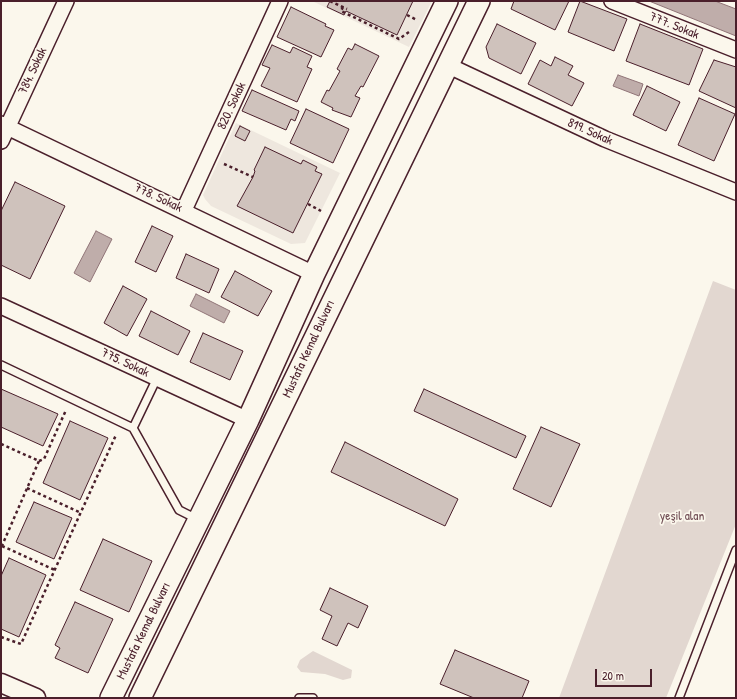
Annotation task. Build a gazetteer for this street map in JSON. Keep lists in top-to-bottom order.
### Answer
{
  "streets": {
    "main road": ["Mustafa Kemal Bulvarı"],
    "street": [
      "777. Sokak",
      "784. Sokak",
      "820. Sokak",
      "819. Sokak",
      "778. Sokak",
      "775. Sokak"
    ]
  },
  "crossings": [
    ["784. Sokak", "778. Sokak"],
    ["820. Sokak", "778. Sokak"],
    ["819. Sokak", "Mustafa Kemal Bulvarı"],
    ["778. Sokak", "Mustafa Kemal Bulvarı"],
    ["Mustafa Kemal Bulvarı", "775. Sokak"]
  ],
  "parks": ["yeşil alan"],
  "scale_bar": "20 m"
}
